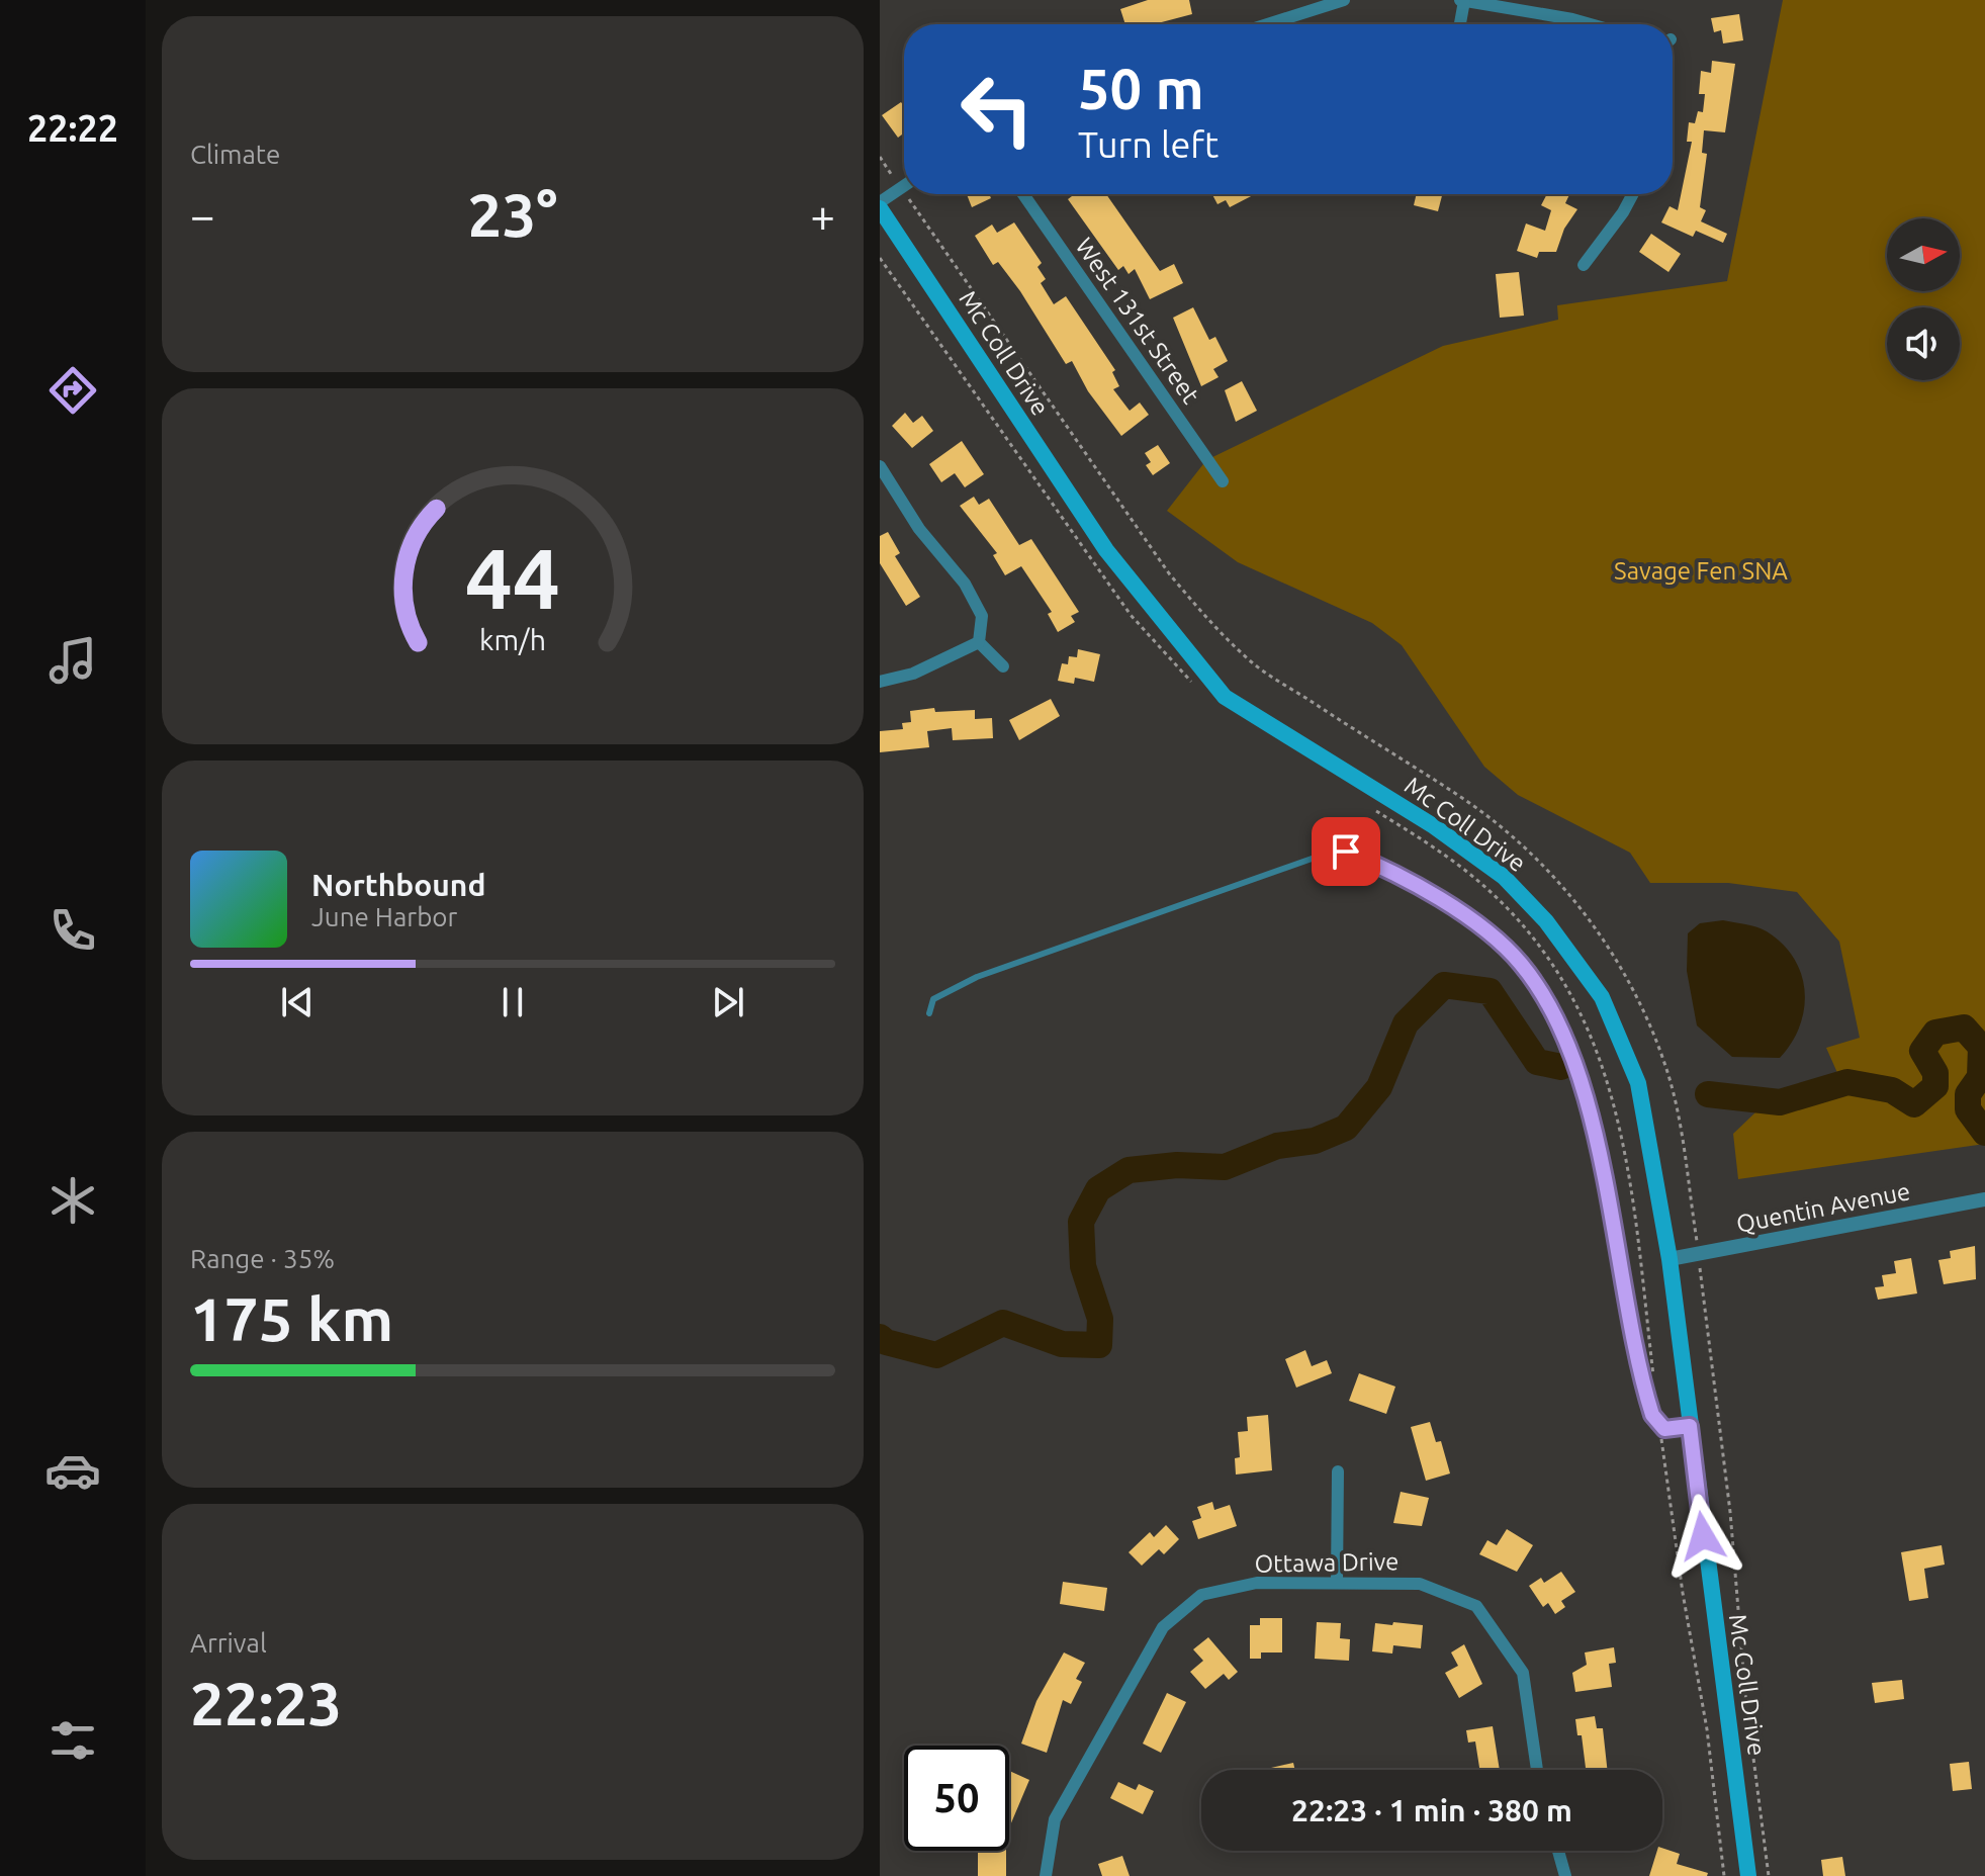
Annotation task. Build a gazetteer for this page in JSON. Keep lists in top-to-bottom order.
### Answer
{
  "streets": {
    "main road": ["Mc Coll Drive"],
    "street": ["West 131st Street", "Quentin Avenue", "Ottawa Drive"]
  },
  "crossings": [
    ["Mc Coll Drive", "Quentin Avenue"]
  ],
  "parks": ["Savage Fen SNA"],
  "north": "right",
  "page": {
    "tabs": "22:22",
    "tile": [
      "Climate",
      ["Range · 35%", "175 km"],
      ["Arrival", "22:23"]
    ],
    "turn": ["50 m", "Turn left"],
    "heat": ["−", "23°", "+"],
    "song": ["Northbound", "June Harbor"],
    "limit": "50",
    "trip": "22:23 · 1 min · 380 m",
    "gauge": ["44", "km/h"]
  }
}
